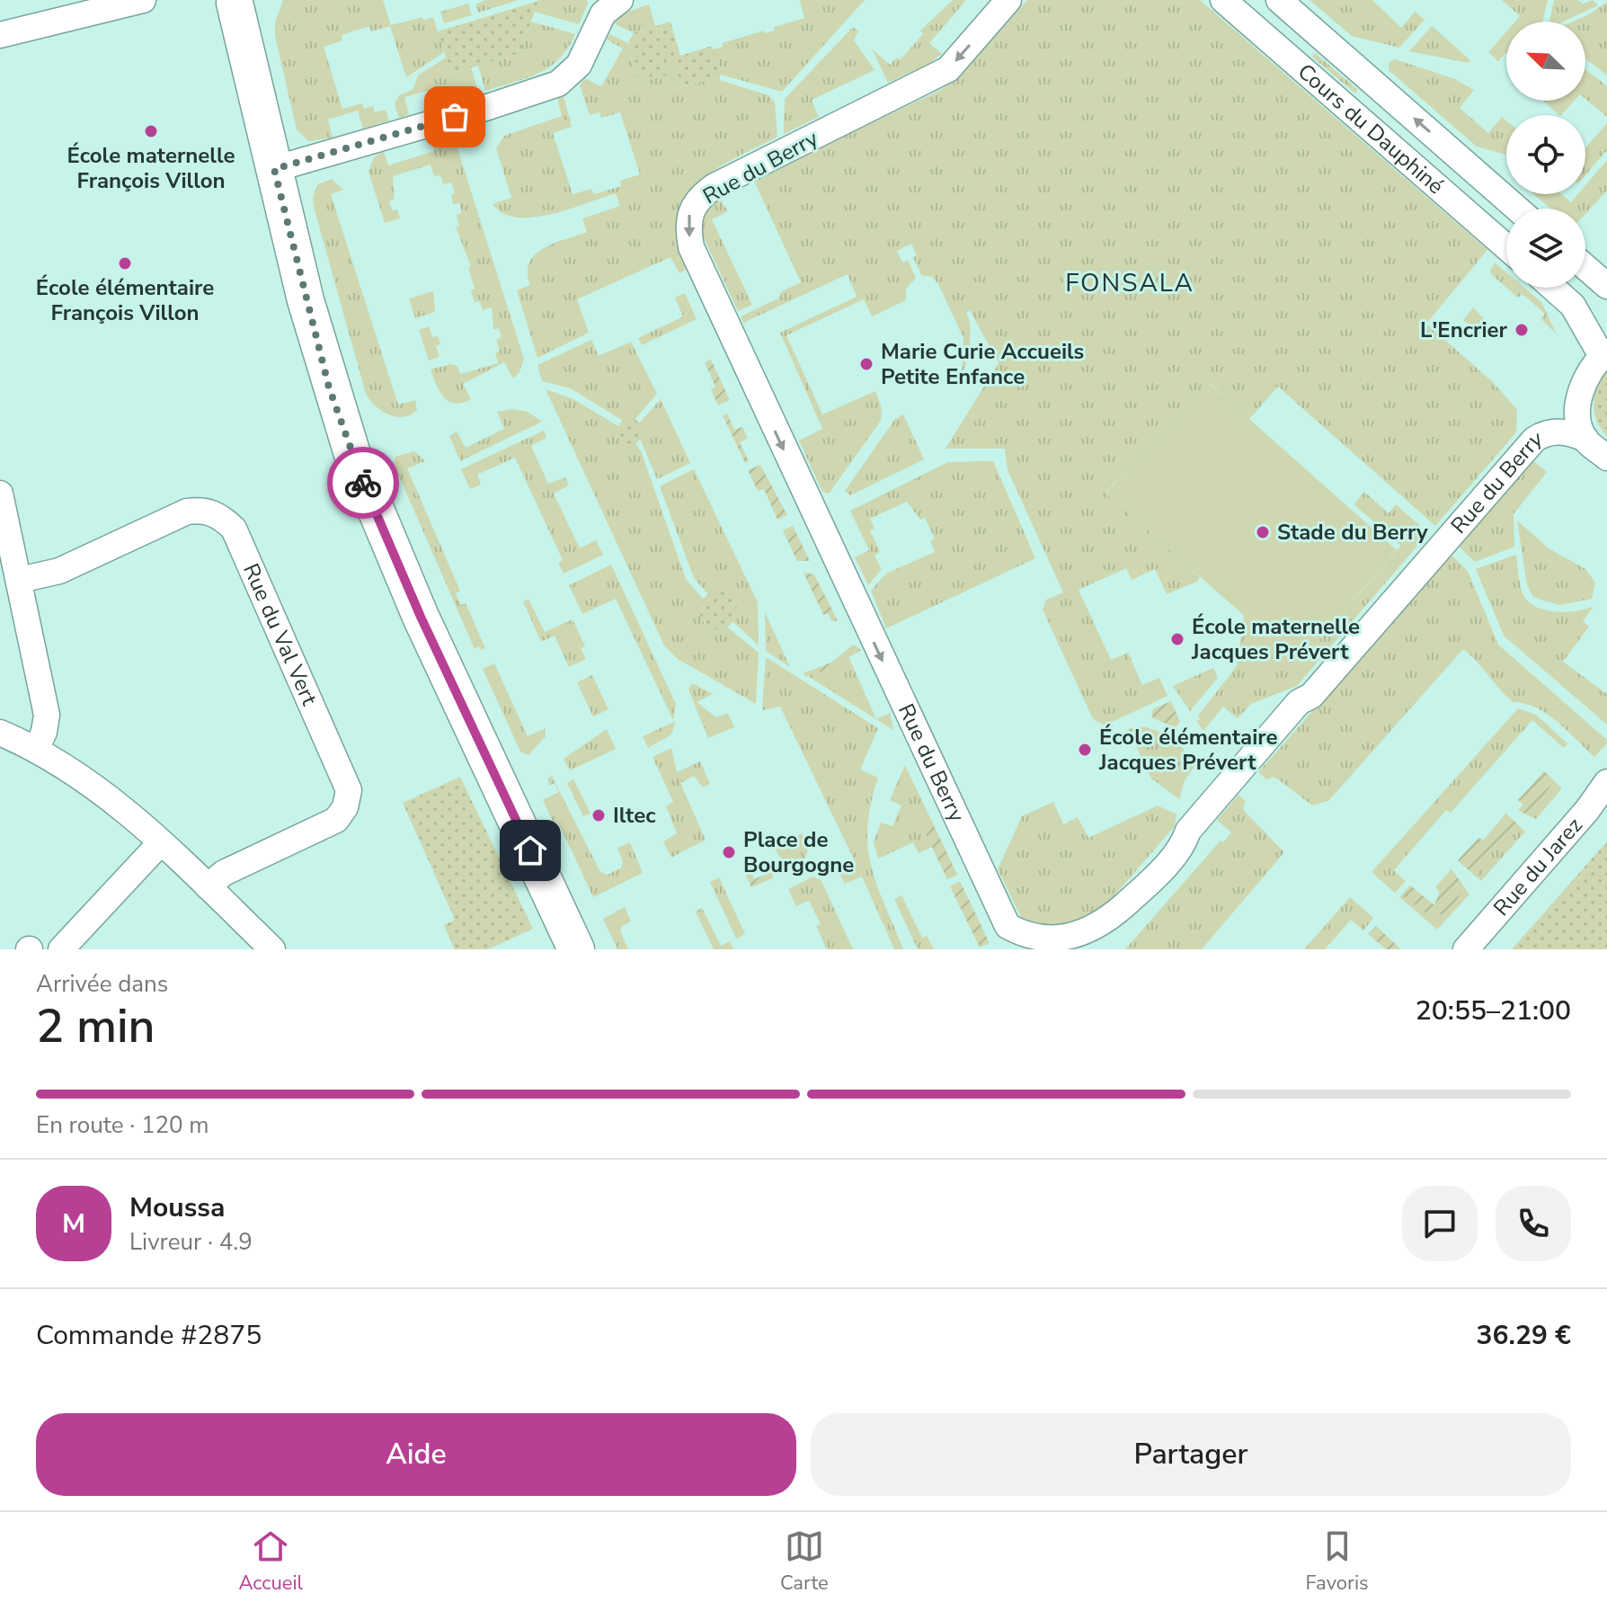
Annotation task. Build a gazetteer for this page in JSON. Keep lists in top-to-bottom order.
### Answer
{
  "streets": {
    "street": [
      "Cours du Dauphiné",
      "Rue du Berry",
      "Rue du Val Vert",
      "Rue du Jarez"
    ]
  },
  "districts": ["FONSALA"],
  "places": [
    "École maternelle François Villon",
    "École élémentaire François Villon",
    "L'Encrier",
    "Marie Curie Accueils Petite Enfance",
    "Stade du Berry",
    "École maternelle Jacques Prévert",
    "École élémentaire Jacques Prévert",
    "Iltec",
    "Place de Bourgogne"
  ],
  "north": "top left",
  "page": {
    "heading": ["2 min", "Arrivée dans", "20:55–21:00"],
    "panel": [
      "Moussa",
      "Livreur · 4.9",
      "Commande #2875",
      "36.29 €"
    ],
    "bar": "En route · 120 m",
    "round": "M",
    "buttons": ["Aide", "Partager"],
    "tabs": ["Accueil", "Carte", "Favoris"]
  }
}
